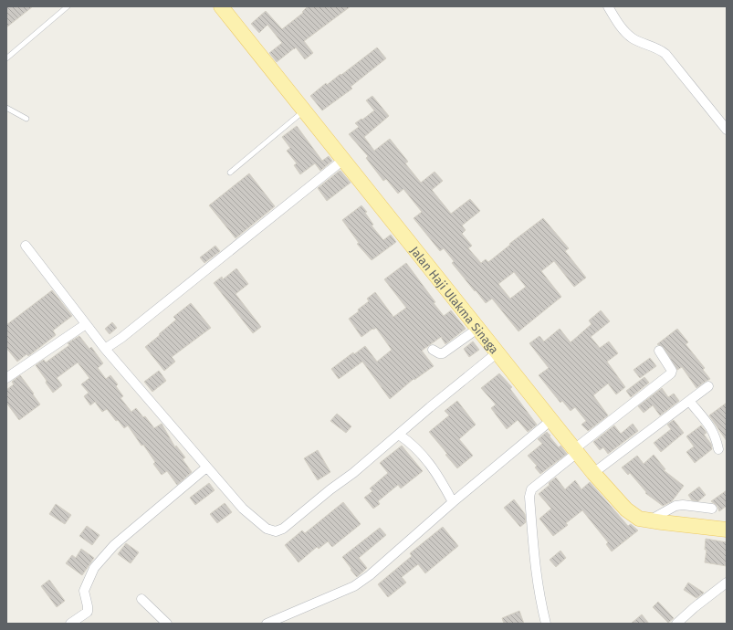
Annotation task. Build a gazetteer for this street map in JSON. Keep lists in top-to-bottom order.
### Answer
{
  "streets": {
    "main road": ["Jalan Haji Ulakma Sinaga"]
  }
}
